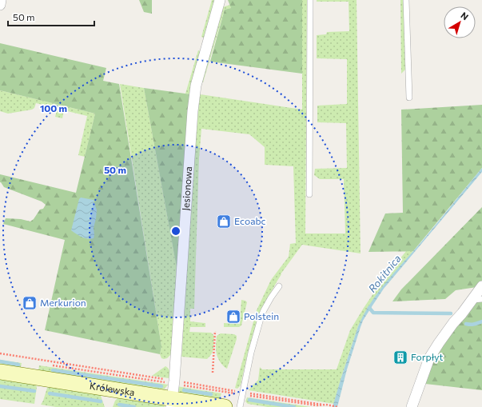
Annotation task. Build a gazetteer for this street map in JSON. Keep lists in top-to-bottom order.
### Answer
{
  "streets": {
    "main road": ["Królewska"],
    "street": ["Jesionowa"]
  },
  "crossings": [
    ["Jesionowa", "Królewska"]
  ],
  "water": ["Rokitnica"],
  "places": {
    "shop": ["Ecoabc", "Merkurion", "Polstein"],
    "building": ["Forpłyt"]
  },
  "scale_bar": "50 m",
  "north": "top right",
  "rings": ["100 m", "50 m"]
}
